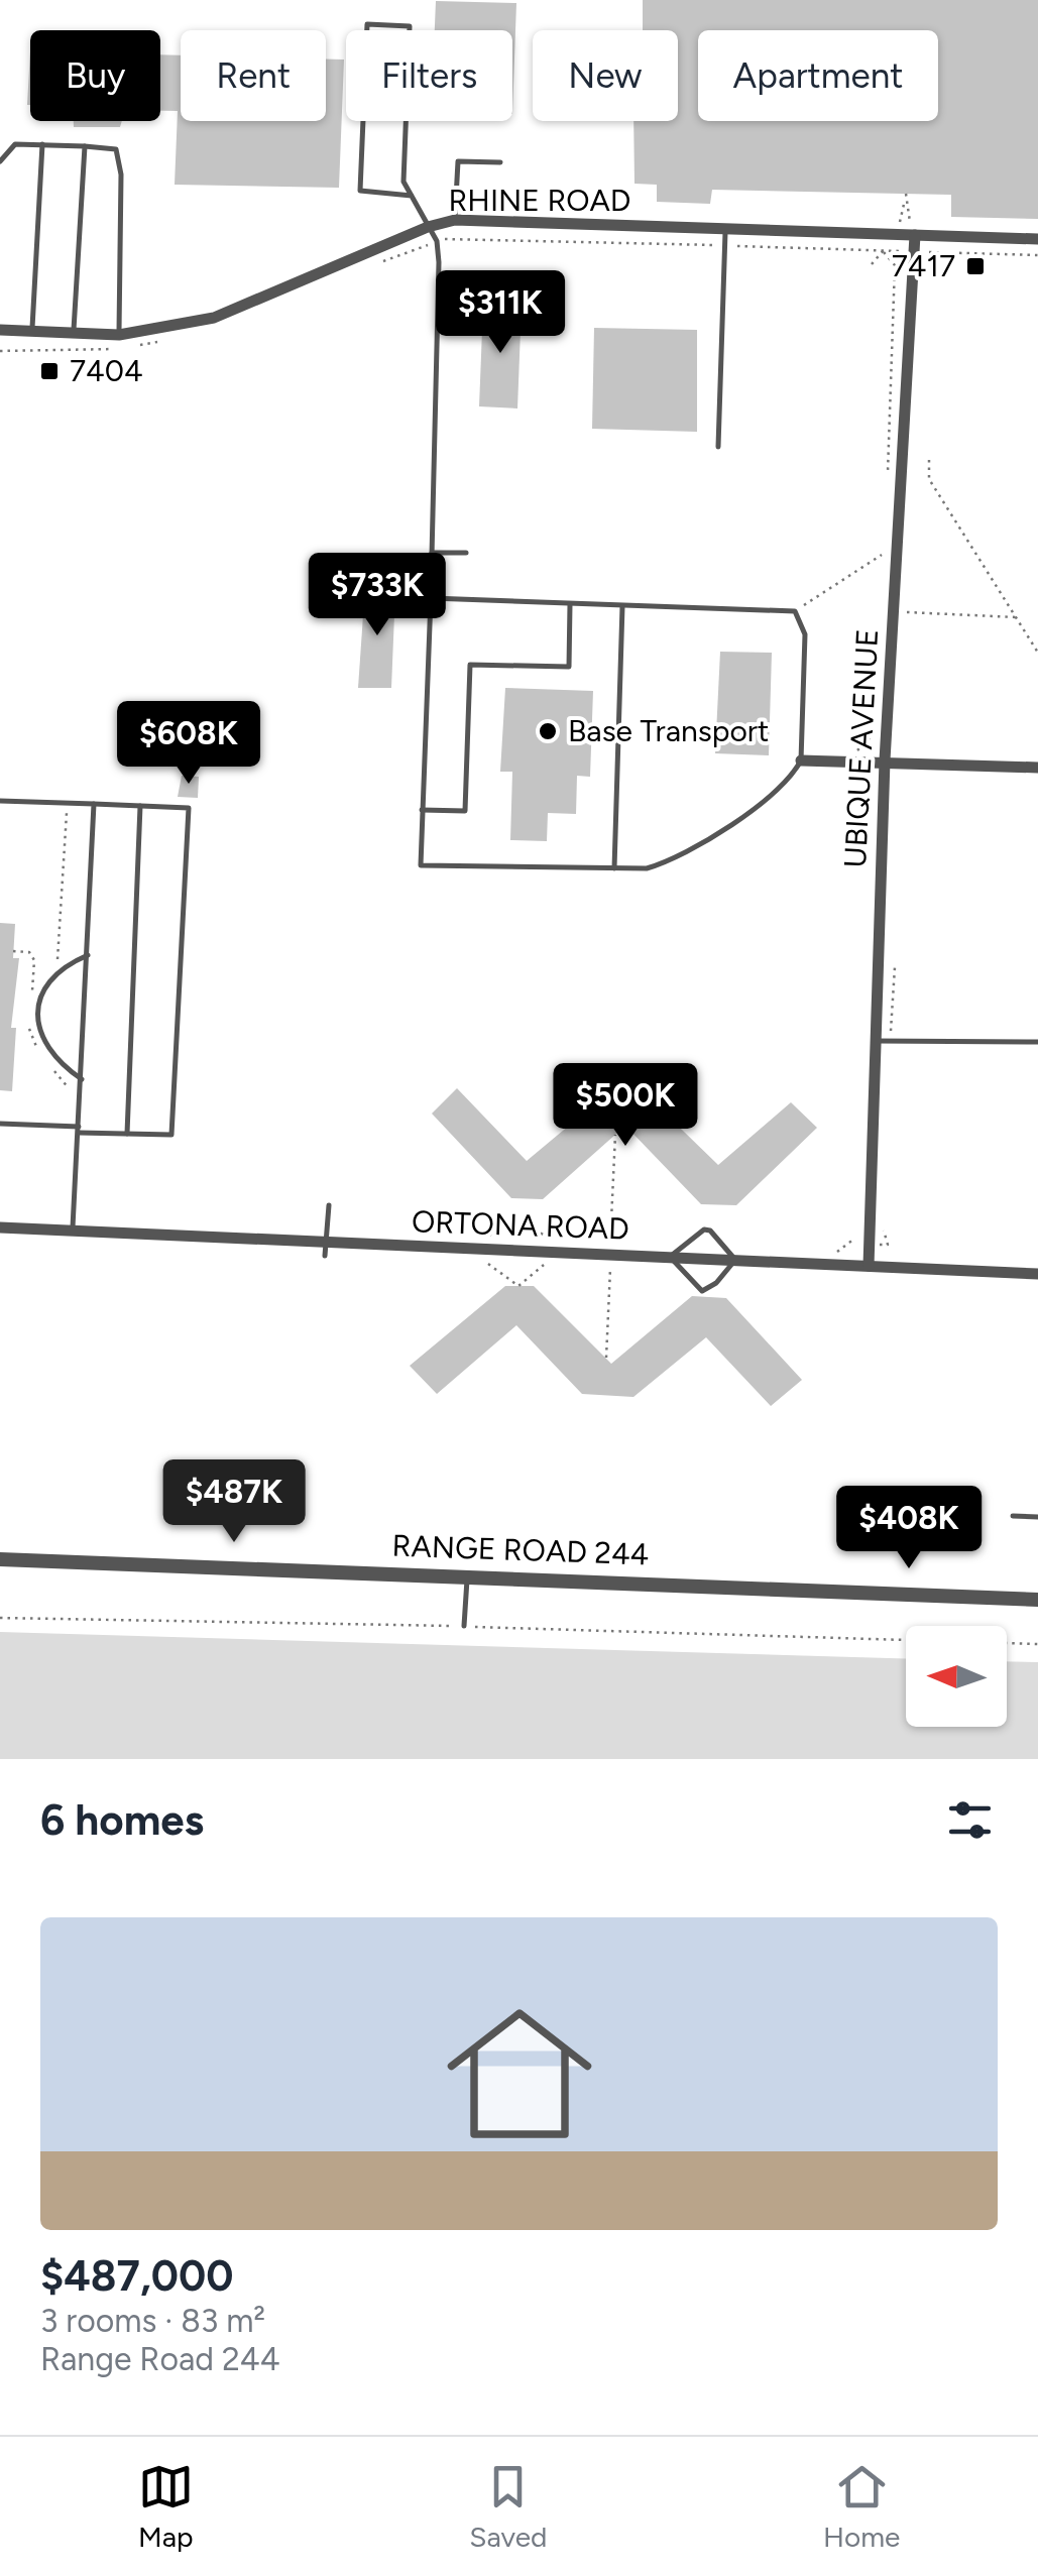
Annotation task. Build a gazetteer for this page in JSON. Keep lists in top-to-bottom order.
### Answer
{
  "streets": {
    "street": [
      "RHINE ROAD",
      "UBIQUE AVENUE",
      "ORTONA ROAD",
      "RANGE ROAD 244"
    ]
  },
  "crossings": [
    ["RHINE ROAD", "UBIQUE AVENUE"],
    ["UBIQUE AVENUE", "ORTONA ROAD"]
  ],
  "places": {
    "transit": ["7417", "7404"],
    "other": ["Base Transport"]
  },
  "north": "left",
  "page": {
    "chip": [
      "Buy",
      "Rent",
      "Filters",
      "New",
      "Apartment"
    ],
    "price": [
      "$311K",
      "$733K",
      "$608K",
      "$500K",
      "$487K",
      "$408K"
    ],
    "heading": "6 homes",
    "list": [
      {
        "name": "$487,000",
        "note": "3 rooms · 83 m² · Range Road 244"
      }
    ],
    "tabs": ["Map", "Saved", "Home"]
  }
}
